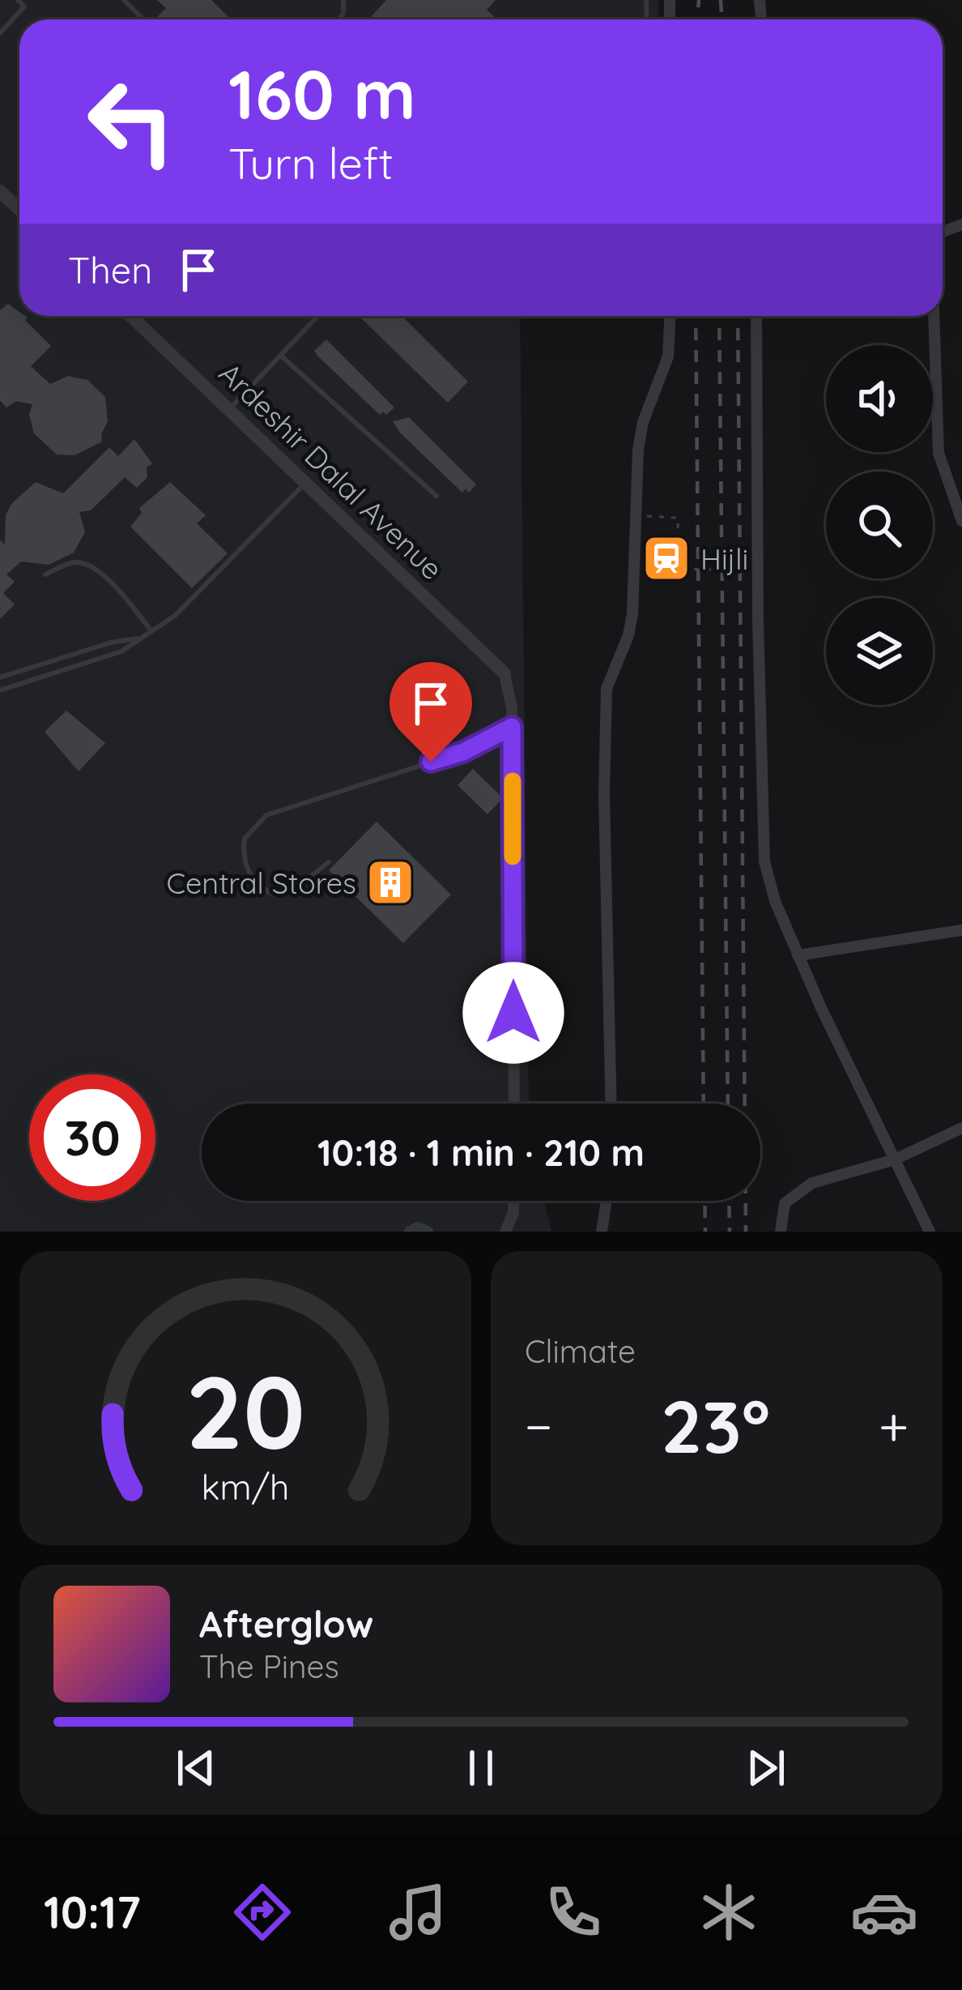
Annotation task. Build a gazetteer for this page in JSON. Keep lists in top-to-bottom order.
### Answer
{
  "streets": {
    "street": ["Ardeshir Dalal Avenue"]
  },
  "places": {
    "station": ["Hijli"],
    "building": ["Central Stores"]
  },
  "page": {
    "turn": ["160 m", "Turn left"],
    "then": "Then",
    "limit": "30",
    "trip": "10:18 · 1 min · 210 m",
    "tile": "Climate",
    "heat": ["−", "23°", "+"],
    "song": ["Afterglow", "The Pines"],
    "tabs": "10:17",
    "gauge": ["20", "km/h"]
  }
}
